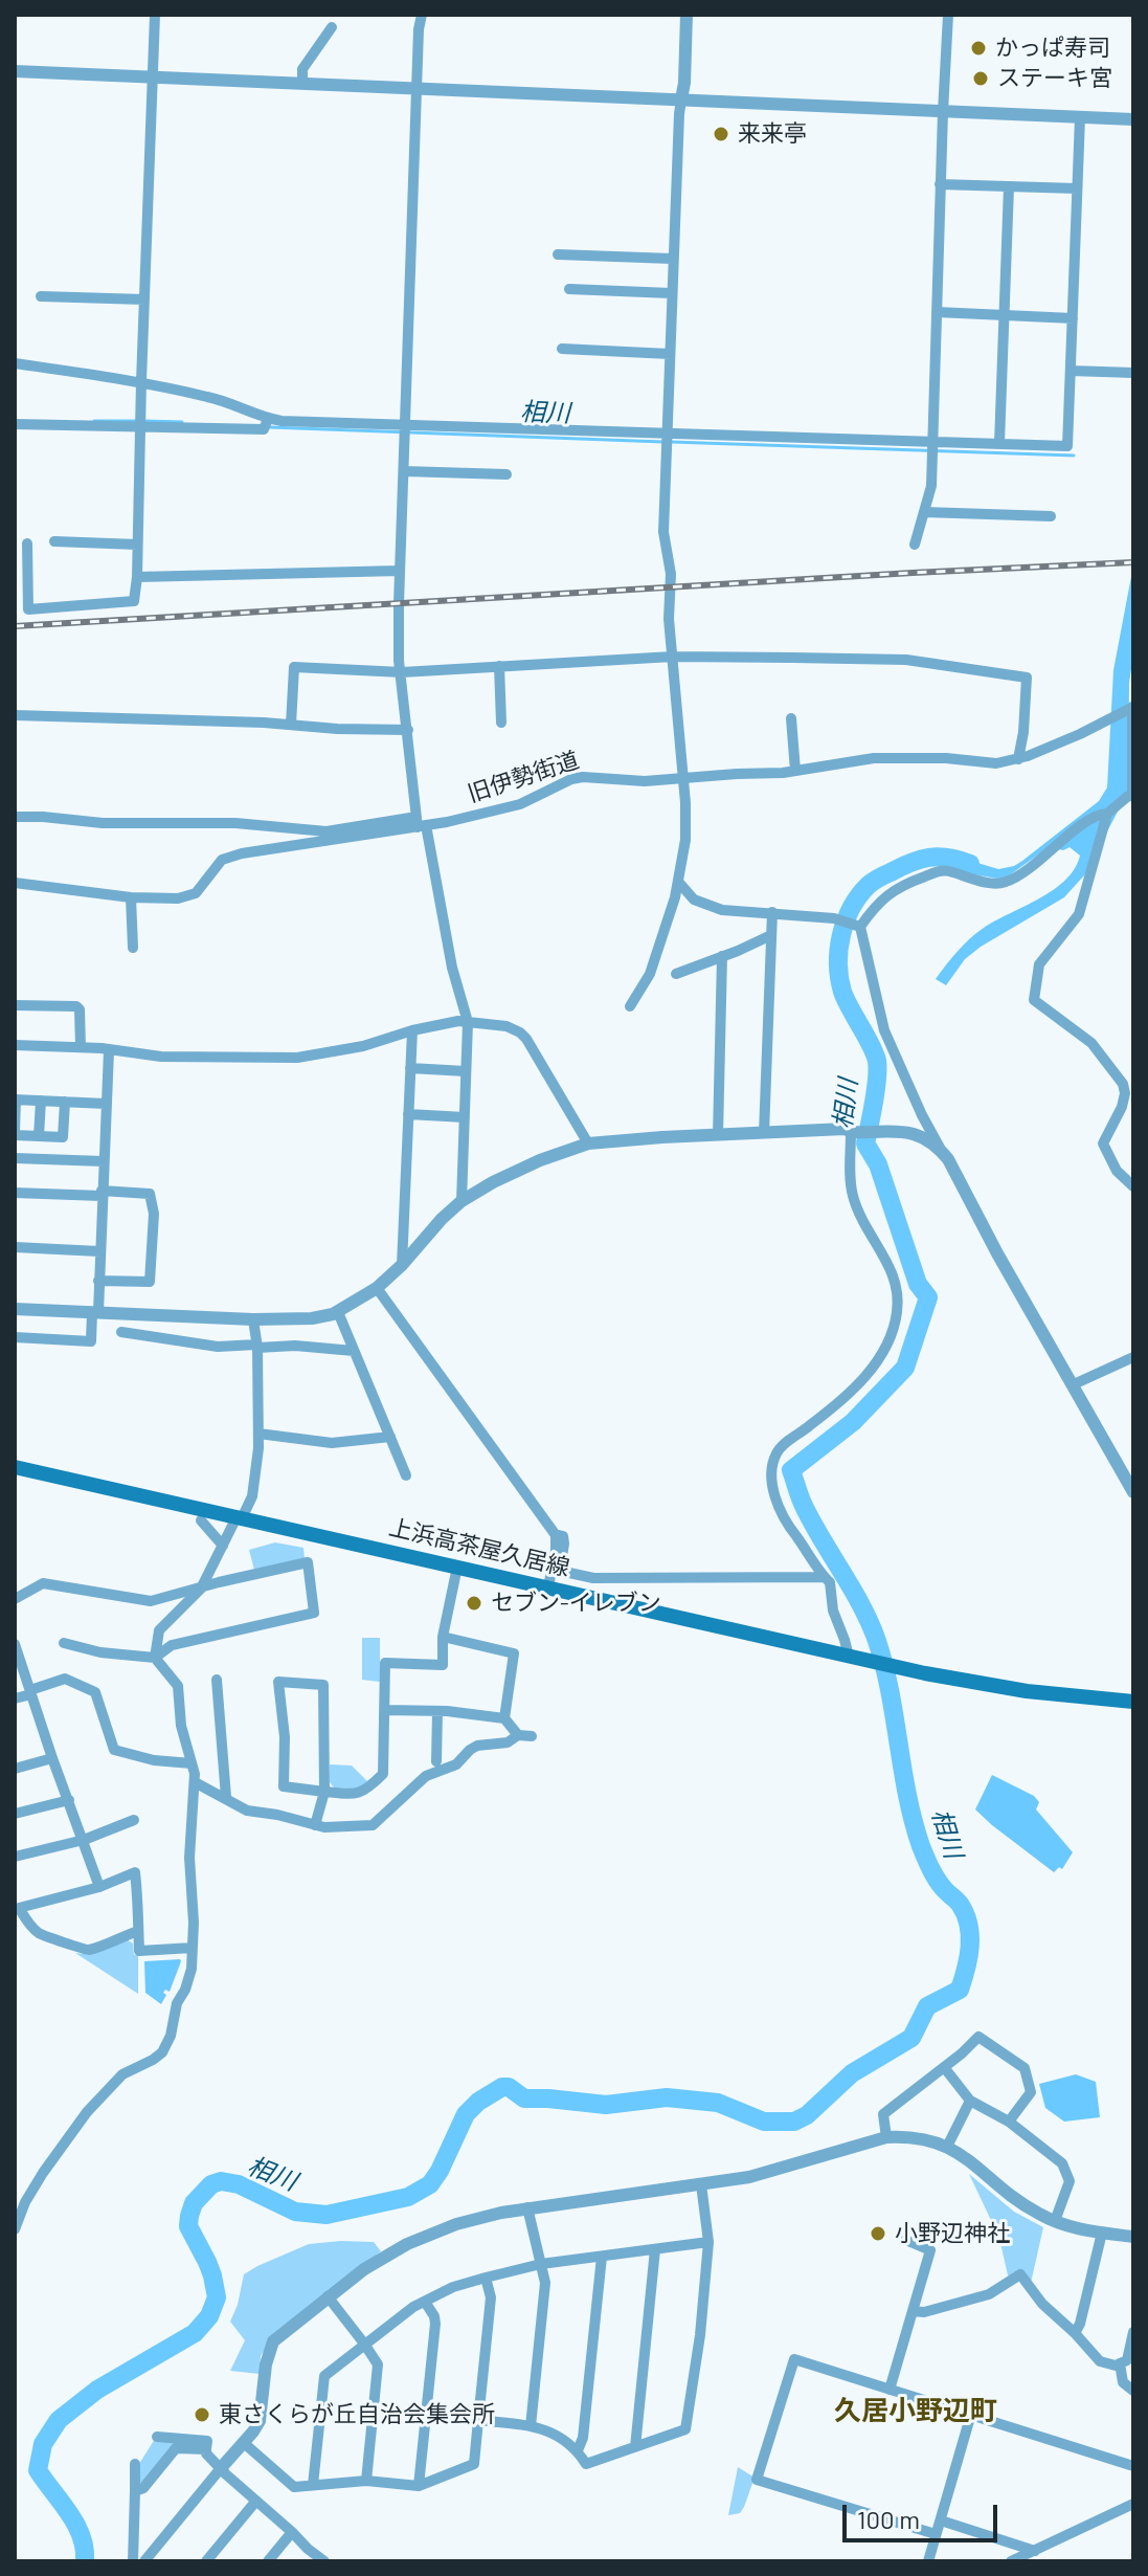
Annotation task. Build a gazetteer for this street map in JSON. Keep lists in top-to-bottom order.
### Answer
{
  "streets": {
    "main road": ["上浜高茶屋久居線"],
    "street": ["旧伊勢街道"]
  },
  "districts": ["久居小野辺町"],
  "water": ["相川"],
  "places": [
    "かっぱ寿司",
    "ステーキ宮",
    "来来亭",
    "セブン-イレブン",
    "小野辺神社",
    "東さくらが丘自治会集会所"
  ],
  "scale_bar": "100 m"
}
